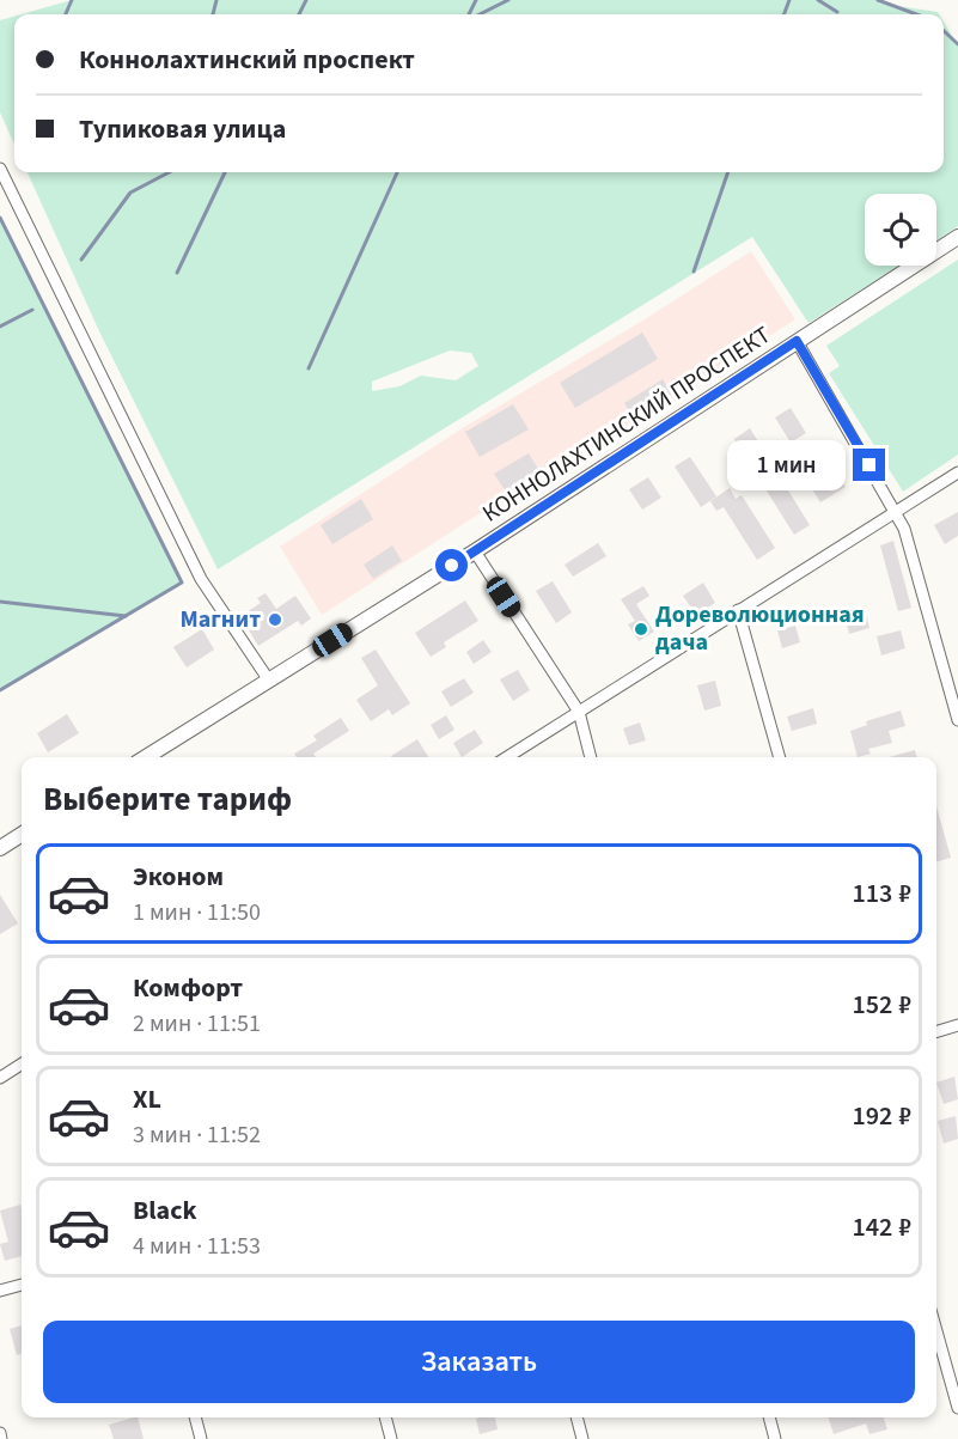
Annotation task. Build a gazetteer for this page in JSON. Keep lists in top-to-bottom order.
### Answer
{
  "streets": {
    "main road": ["КОННОЛАХТИНСКИЙ ПРОСПЕКТ"]
  },
  "places": ["Магнит", "Дореволюционная дача"],
  "page": {
    "banner": ["Коннолахтинский проспект", "Тупиковая улица"],
    "bubble": "1 мин",
    "heading": "Выберите тариф",
    "list": [
      {
        "name": "Эконом",
        "note": "1 мин · 11:50",
        "value": "113 ₽"
      },
      {
        "name": "Комфорт",
        "note": "2 мин · 11:51",
        "value": "152 ₽"
      },
      {
        "name": "XL",
        "note": "3 мин · 11:52",
        "value": "192 ₽"
      },
      {
        "name": "Black",
        "note": "4 мин · 11:53",
        "value": "142 ₽"
      }
    ],
    "buttons": "Заказать"
  }
}
